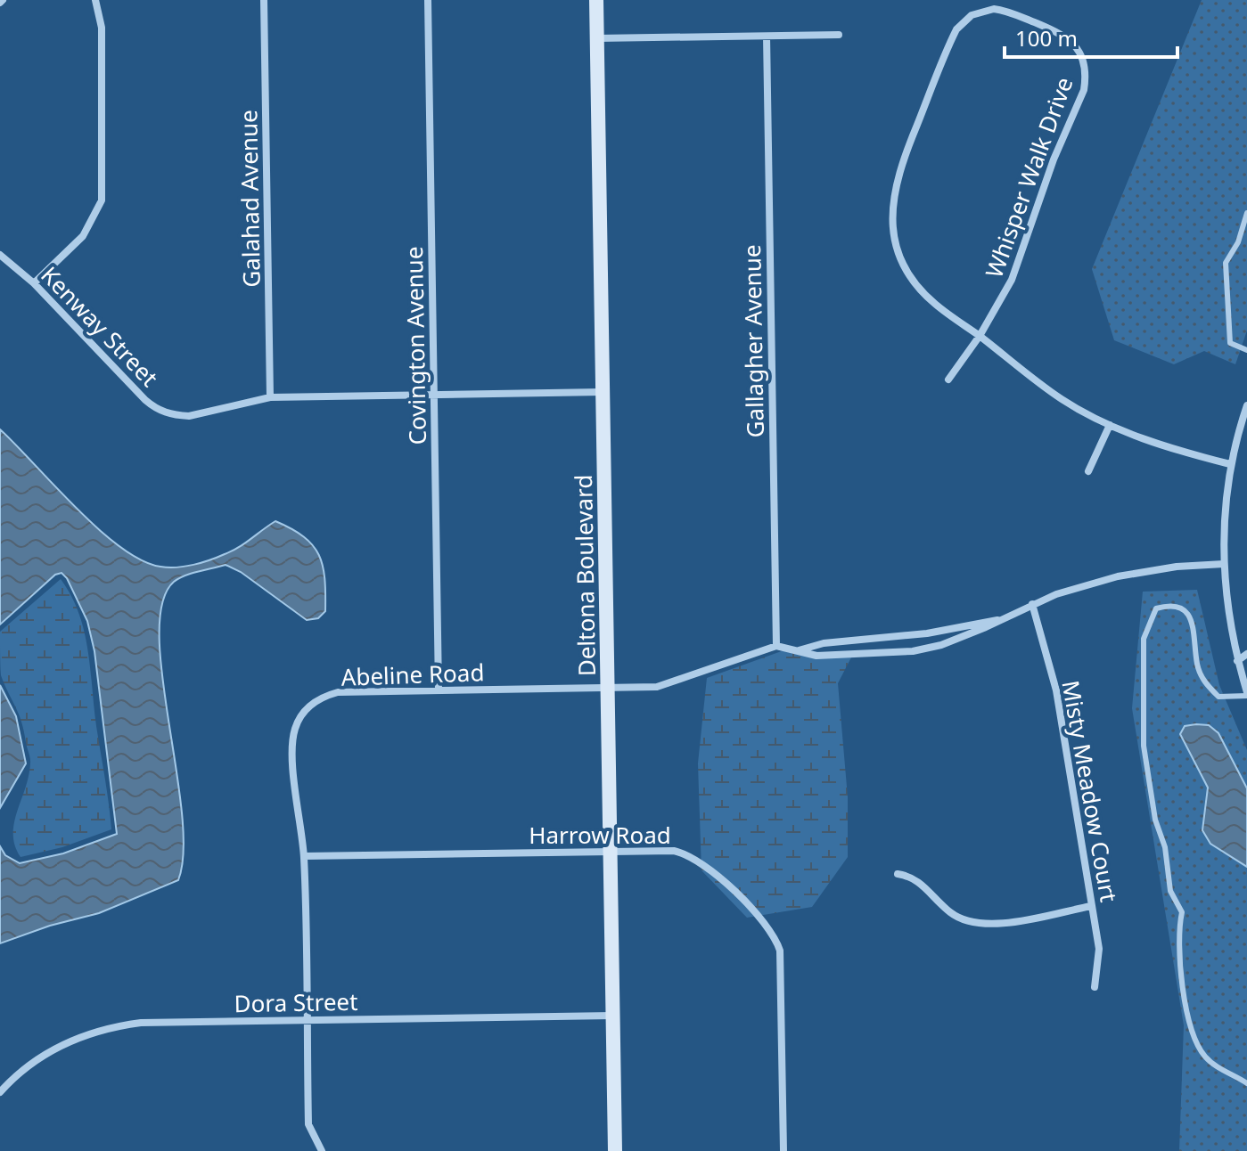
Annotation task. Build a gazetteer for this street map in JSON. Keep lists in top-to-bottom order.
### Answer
{
  "streets": {
    "main road": ["Deltona Boulevard"],
    "street": [
      "Whisper Walk Drive",
      "Galahad Avenue",
      "Kenway Street",
      "Gallagher Avenue",
      "Covington Avenue",
      "Abeline Road",
      "Misty Meadow Court",
      "Harrow Road",
      "Dora Street"
    ]
  },
  "crossings": [
    ["Galahad Avenue", "Kenway Street"],
    ["Kenway Street", "Covington Avenue"],
    ["Kenway Street", "Deltona Boulevard"],
    ["Gallagher Avenue", "Abeline Road"],
    ["Covington Avenue", "Abeline Road"],
    ["Deltona Boulevard", "Abeline Road"],
    ["Deltona Boulevard", "Harrow Road"],
    ["Deltona Boulevard", "Dora Street"],
    ["Abeline Road", "Harrow Road"],
    ["Abeline Road", "Dora Street"]
  ],
  "scale_bar": "100 m"
}
